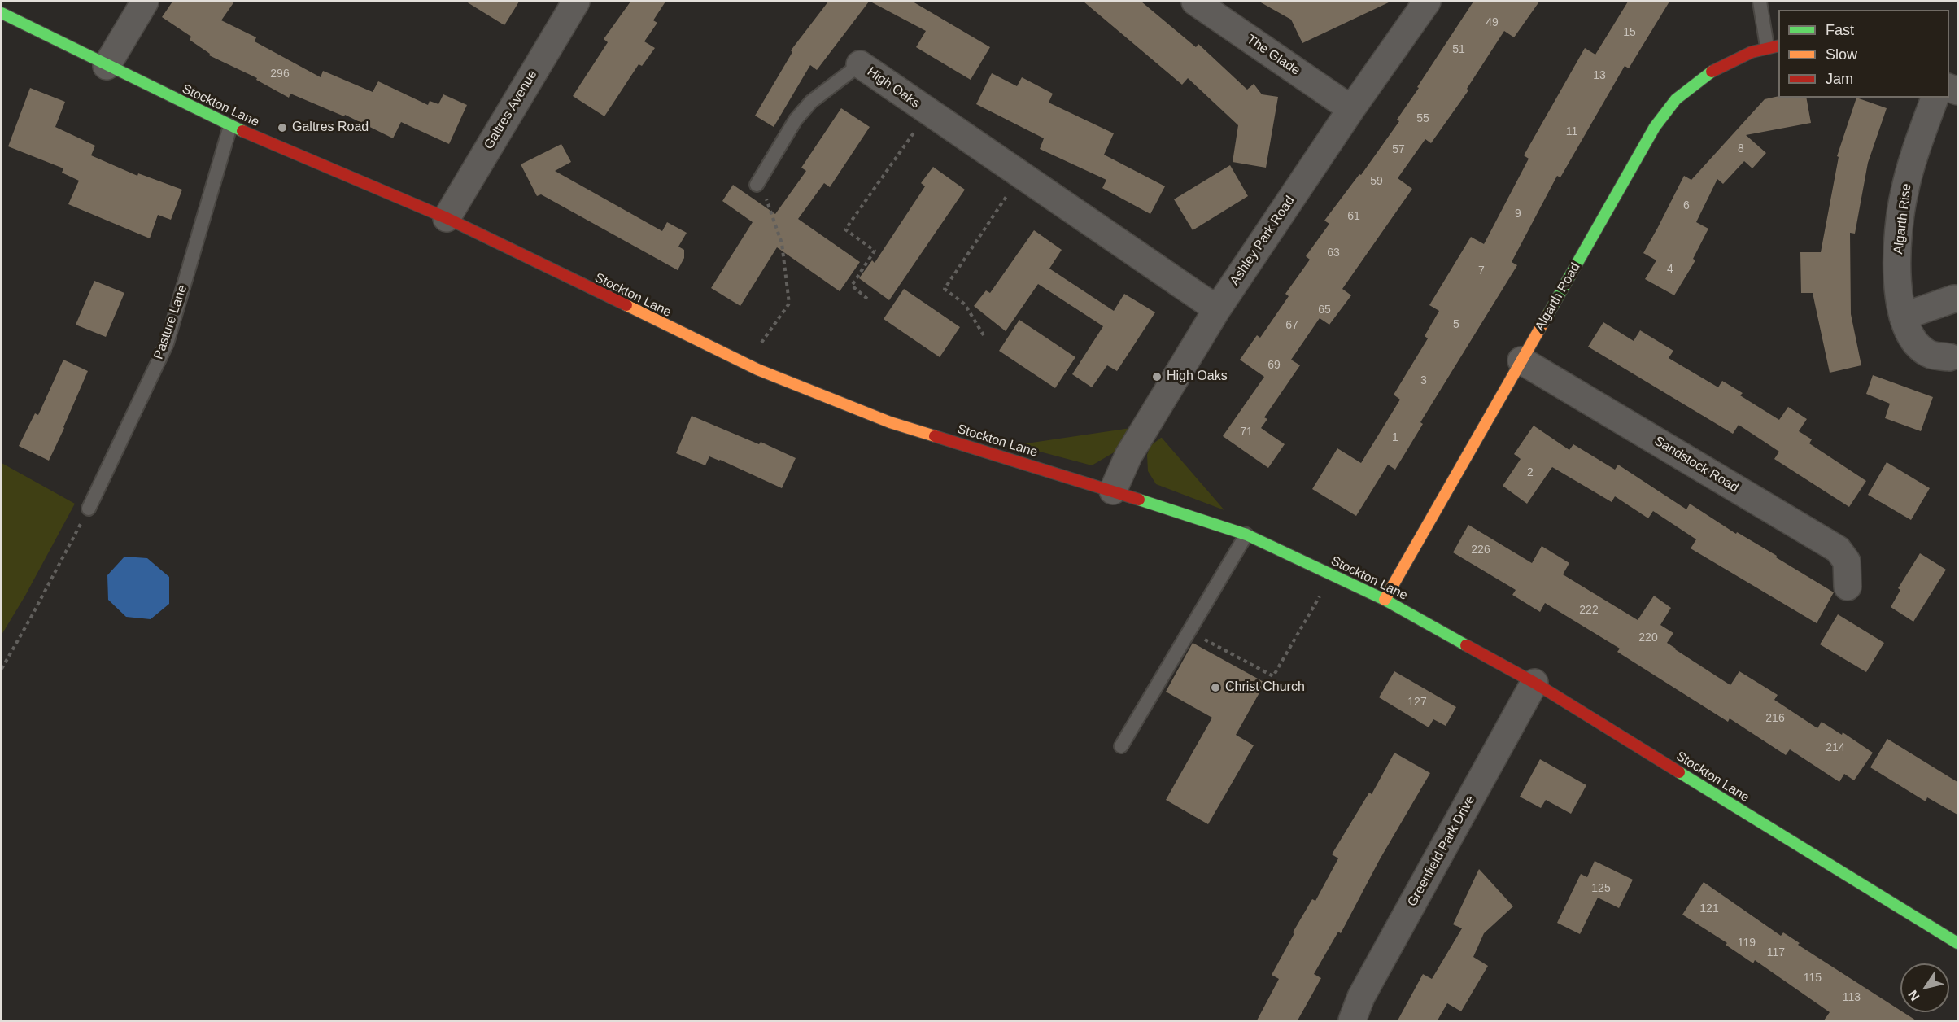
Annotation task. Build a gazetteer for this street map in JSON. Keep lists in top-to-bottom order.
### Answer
{
  "streets": {
    "street": [
      "The Glade",
      "High Oaks",
      "Stockton Lane",
      "Galtres Avenue",
      "Algarth Rise",
      "Ashley Park Road",
      "Algarth Road",
      "Sandstock Road",
      "Greenfield Park Drive"
    ],
    "lane": ["Pasture Lane"]
  },
  "crossings": [
    ["The Glade", "Ashley Park Road"],
    ["High Oaks", "Ashley Park Road"],
    ["Stockton Lane", "Galtres Avenue"],
    ["Stockton Lane", "Ashley Park Road"],
    ["Stockton Lane", "Algarth Road"],
    ["Stockton Lane", "Pasture Lane"],
    ["Stockton Lane", "Greenfield Park Drive"],
    ["Algarth Road", "Sandstock Road"]
  ],
  "places": ["Galtres Road", "High Oaks", "Christ Church"],
  "house_numbers": [
    "49",
    "15",
    "51",
    "296",
    "13",
    "55",
    "11",
    "8",
    "57",
    "59",
    "6",
    "9",
    "61",
    "63",
    "4",
    "7",
    "65",
    "5",
    "67",
    "69",
    "3",
    "71",
    "1",
    "2",
    "226",
    "222",
    "220",
    "127",
    "216",
    "214",
    "125",
    "121",
    "119",
    "117",
    "115",
    "113"
  ],
  "legend": ["Fast", "Slow", "Jam"],
  "north": "bottom left"
}
